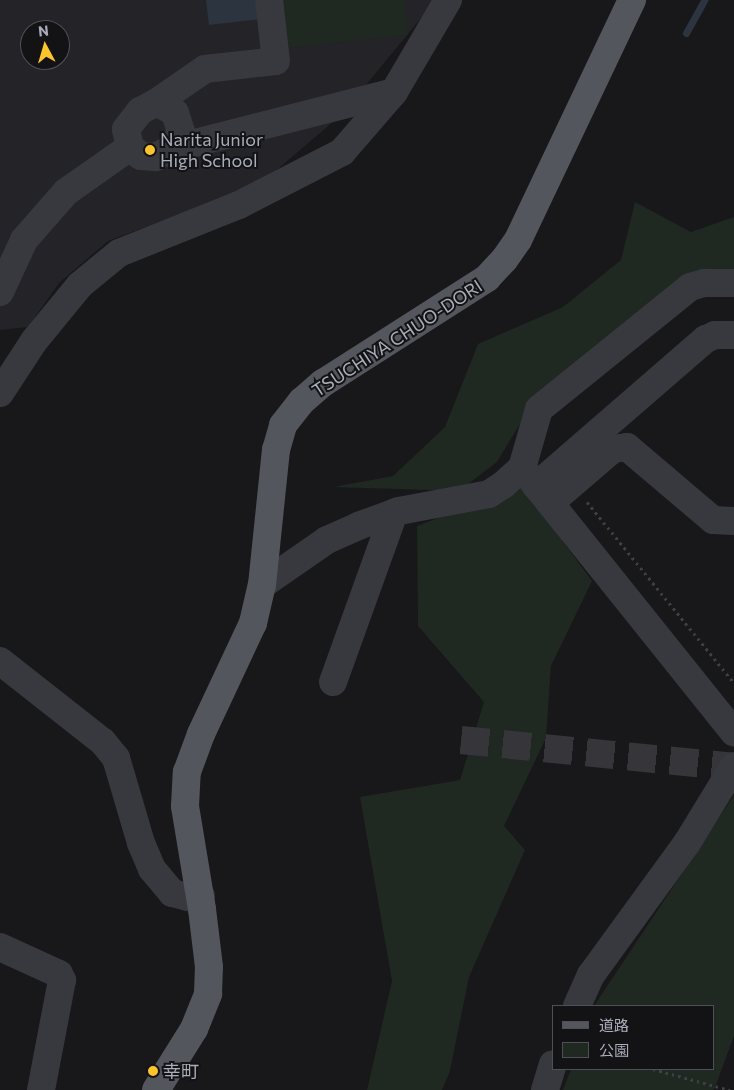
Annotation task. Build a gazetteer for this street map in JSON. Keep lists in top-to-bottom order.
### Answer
{
  "streets": {
    "main road": ["TSUCHIYA CHUO-DORI"]
  },
  "places": ["Narita Junior High School", "幸町"],
  "legend": ["道路", "公園"],
  "north": "top"
}
